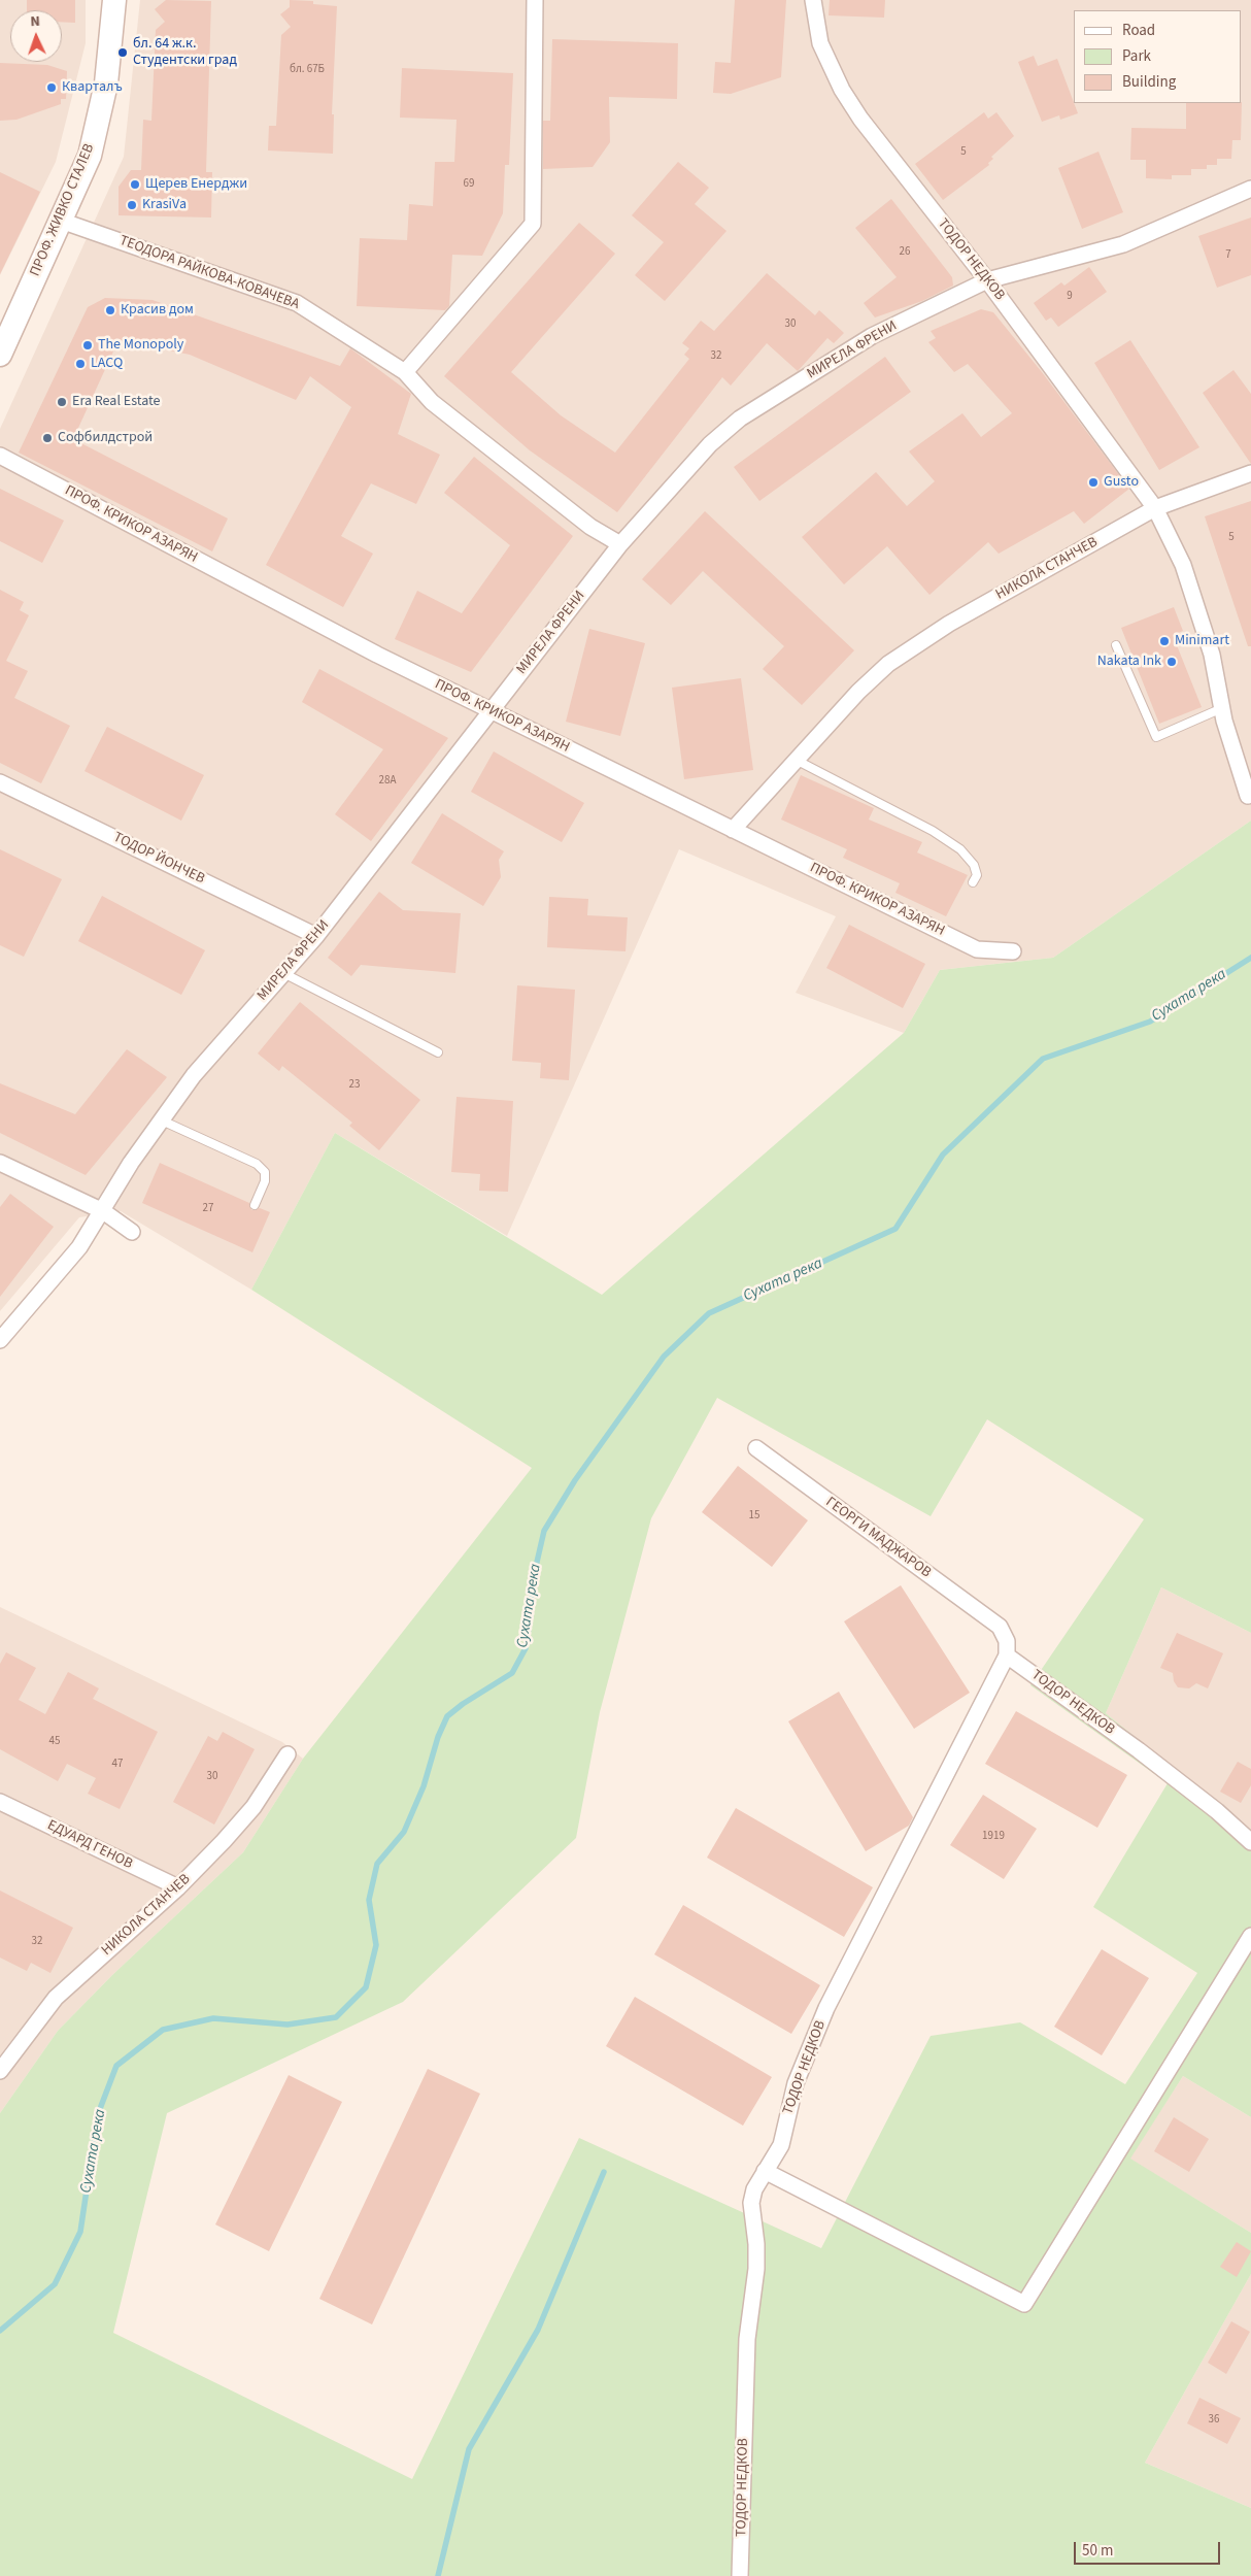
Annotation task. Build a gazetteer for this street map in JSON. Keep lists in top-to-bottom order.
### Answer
{
  "streets": {
    "street": [
      "ПРОФ. ЖИВКО СТАЛЕВ",
      "ТОДОР НЕДКОВ",
      "ТЕОДОРА РАЙКОВА-КОВАЧЕВА",
      "МИРЕЛА ФРЕНИ",
      "ПРОФ. КРИКОР АЗАРЯН",
      "НИКОЛА СТАНЧЕВ",
      "ТОДОР ЙОНЧЕВ",
      "ГЕОРГИ МАДЖАРОВ",
      "ЕДУАРД ГЕНОВ"
    ]
  },
  "crossings": [
    ["ПРОФ. ЖИВКО СТАЛЕВ", "ТЕОДОРА РАЙКОВА-КОВАЧЕВА"],
    ["ТОДОР НЕДКОВ", "МИРЕЛА ФРЕНИ"],
    ["ТОДОР НЕДКОВ", "НИКОЛА СТАНЧЕВ"],
    ["ТОДОР НЕДКОВ", "ГЕОРГИ МАДЖАРОВ"],
    ["ТЕОДОРА РАЙКОВА-КОВАЧЕВА", "МИРЕЛА ФРЕНИ"],
    ["МИРЕЛА ФРЕНИ", "ПРОФ. КРИКОР АЗАРЯН"],
    ["МИРЕЛА ФРЕНИ", "ТОДОР ЙОНЧЕВ"],
    ["ПРОФ. КРИКОР АЗАРЯН", "НИКОЛА СТАНЧЕВ"],
    ["НИКОЛА СТАНЧЕВ", "ЕДУАРД ГЕНОВ"]
  ],
  "water": ["Сухата река"],
  "places": [
    "бл. 64 ж.к. Студентски град",
    "Кварталъ",
    "Щерев Енерджи",
    "KrasiVa",
    "Красив дом",
    "The Monopoly",
    "LACQ",
    "Era Real Estate",
    "Софбилдстрой",
    "Gusto",
    "Minimart",
    "Nakata Ink"
  ],
  "house_numbers": [
    "бл. 67Б",
    "5",
    "69",
    "26",
    "7",
    "9",
    "30",
    "32",
    "5",
    "28А",
    "23",
    "27",
    "15",
    "45",
    "47",
    "30",
    "1919",
    "32",
    "36"
  ],
  "legend": ["Road", "Park", "Building"],
  "scale_bar": "50 m",
  "north": "top"
}
